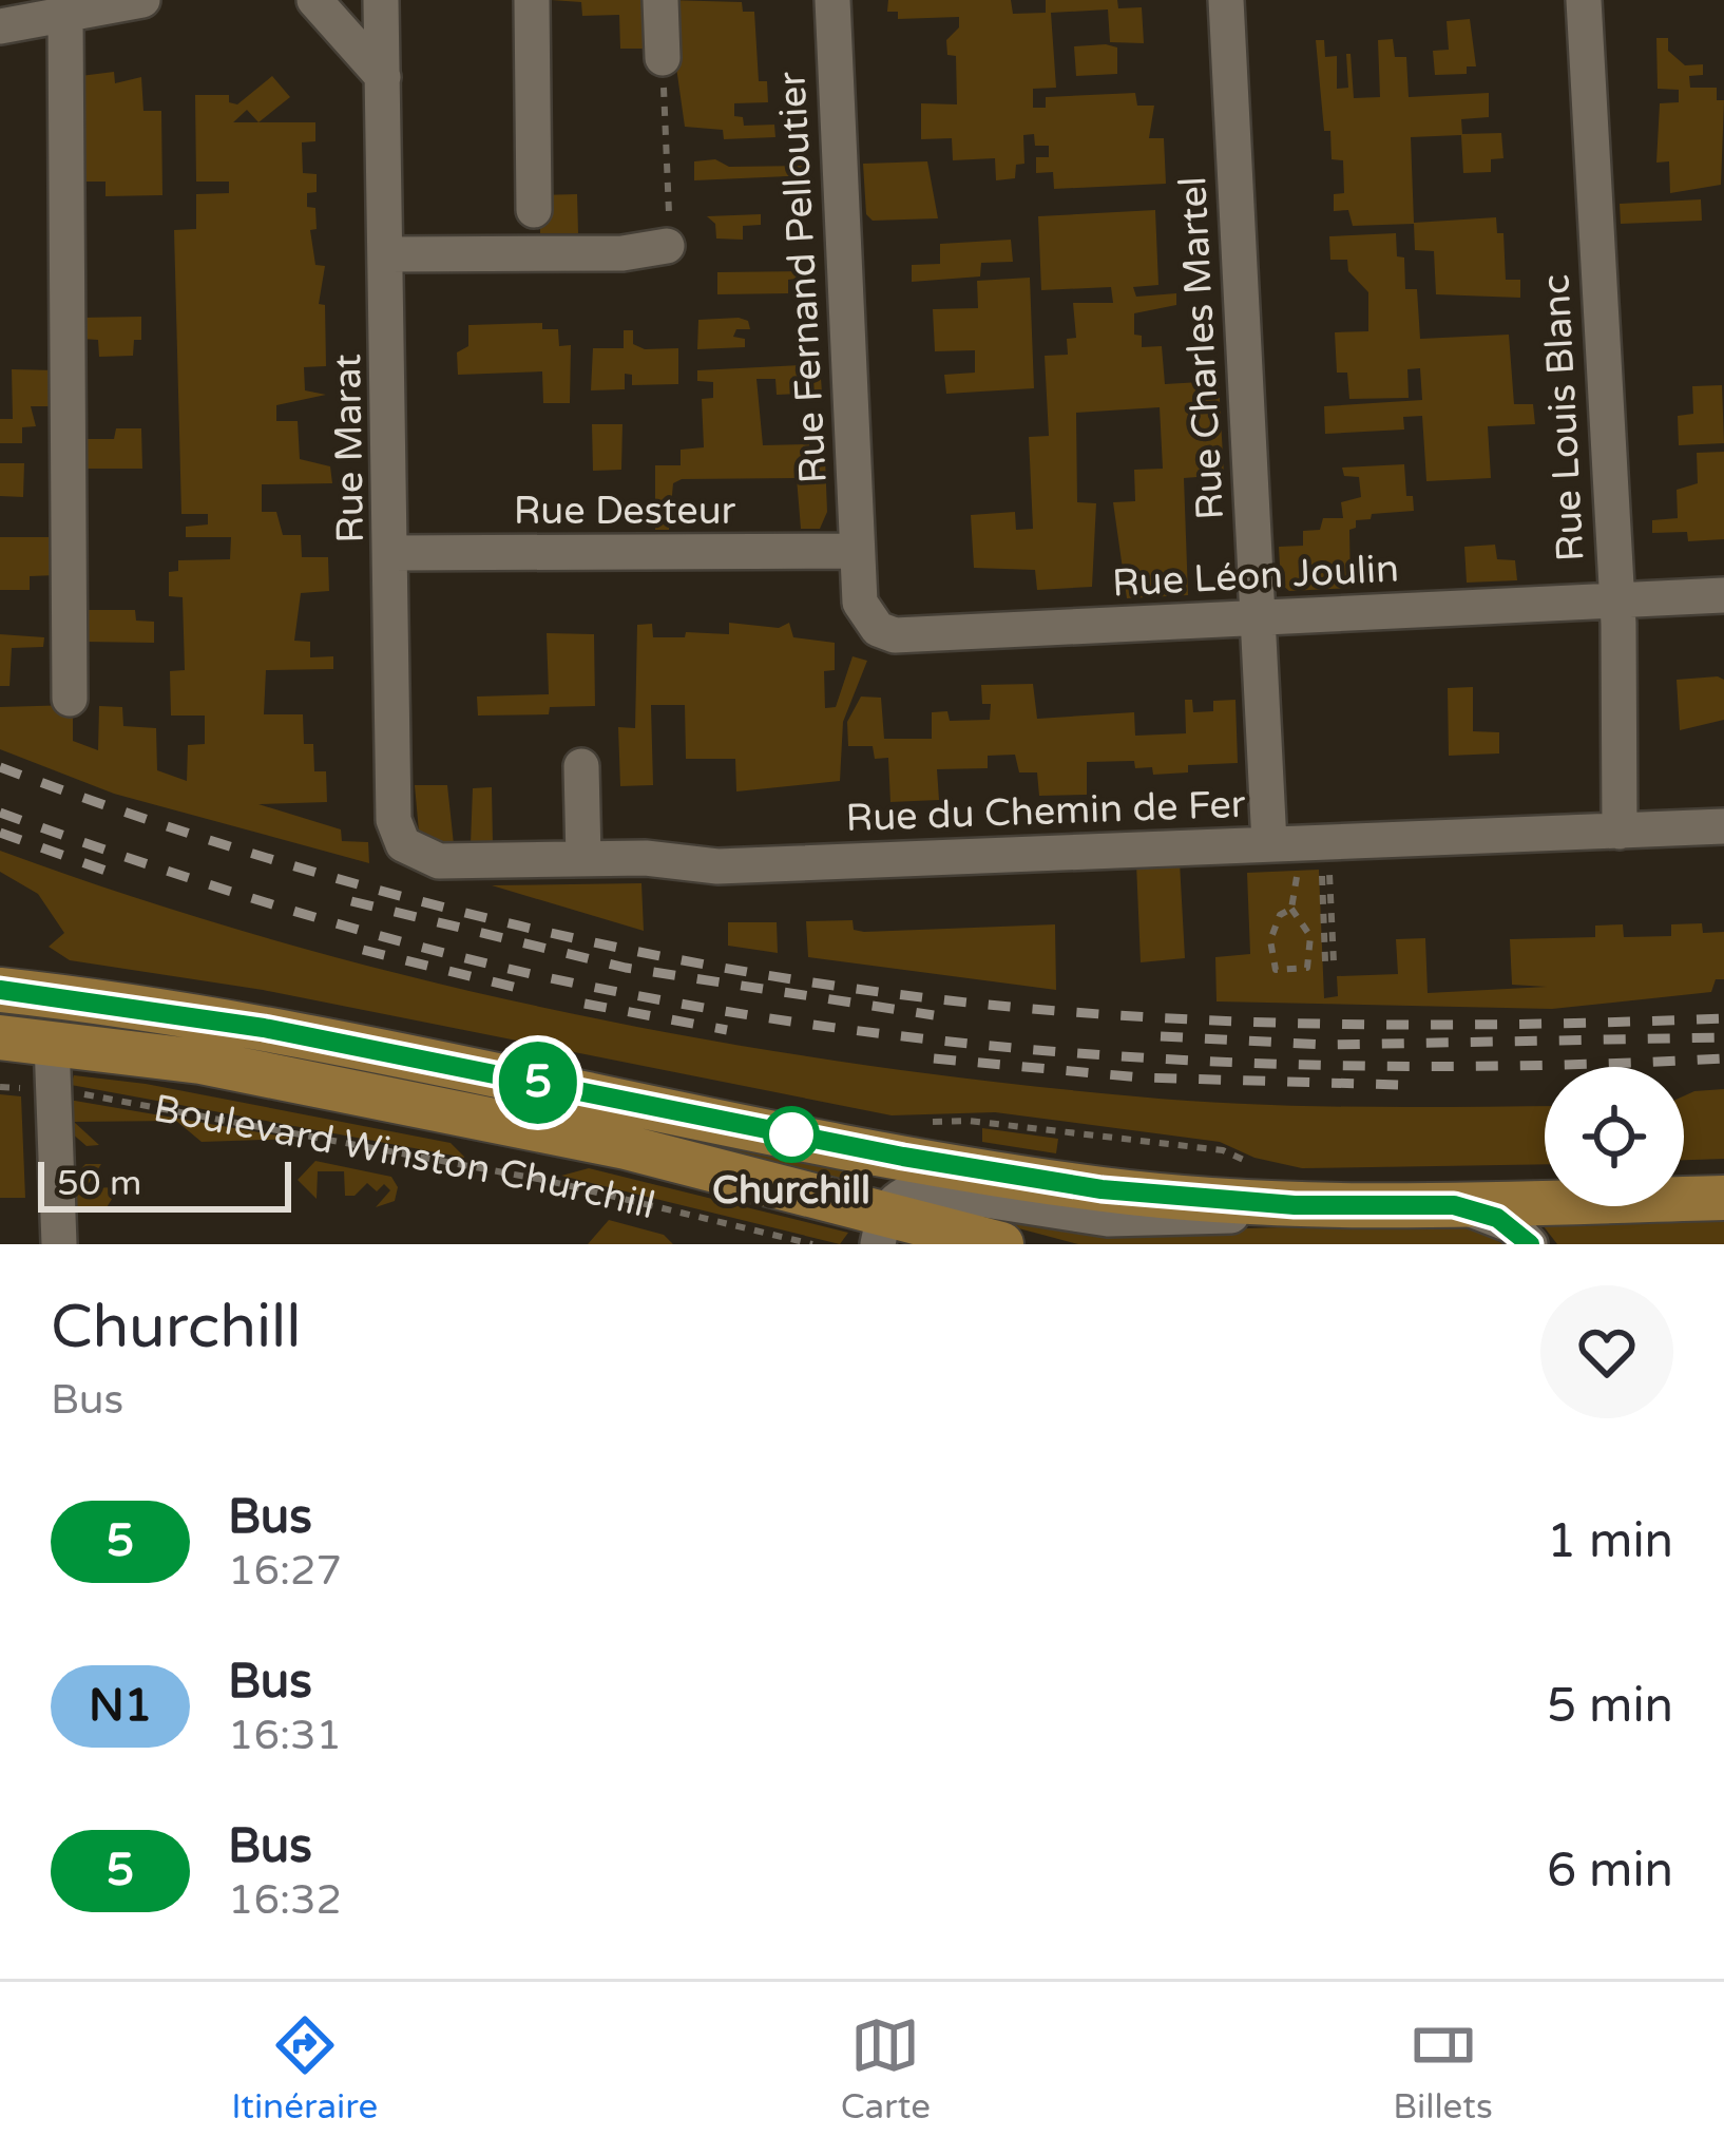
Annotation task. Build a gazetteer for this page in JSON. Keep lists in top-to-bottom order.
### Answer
{
  "streets": {
    "main road": ["Boulevard Winston Churchill"],
    "street": [
      "Rue Fernand Pelloutier",
      "Rue Charles Martel",
      "Rue Louis Blanc",
      "Rue Marat",
      "Rue Desteur",
      "Rue Léon Joulin",
      "Rue du Chemin de Fer"
    ]
  },
  "crossings": [
    ["Rue Fernand Pelloutier", "Rue Desteur"],
    ["Rue Fernand Pelloutier", "Rue Léon Joulin"],
    ["Rue Charles Martel", "Rue Léon Joulin"],
    ["Rue Charles Martel", "Rue du Chemin de Fer"],
    ["Rue Louis Blanc", "Rue Léon Joulin"],
    ["Rue Louis Blanc", "Rue du Chemin de Fer"],
    ["Rue Marat", "Rue Desteur"],
    ["Rue Marat", "Rue du Chemin de Fer"],
    ["Rue Desteur", "Rue Léon Joulin"]
  ],
  "places": ["Churchill"],
  "lines": ["bus line 5"],
  "scale_bar": "50 m",
  "page": {
    "on_map": "5",
    "scale": "50 m",
    "heading": ["Churchill", "Bus"],
    "list": [
      {
        "mark": "5",
        "name": "Bus",
        "note": "16:27",
        "value": "1 min"
      },
      {
        "mark": "N1",
        "name": "Bus",
        "note": "16:31",
        "value": "5 min"
      },
      {
        "mark": "5",
        "name": "Bus",
        "note": "16:32",
        "value": "6 min"
      }
    ],
    "tabs": ["Itinéraire", "Carte", "Billets"]
  }
}
